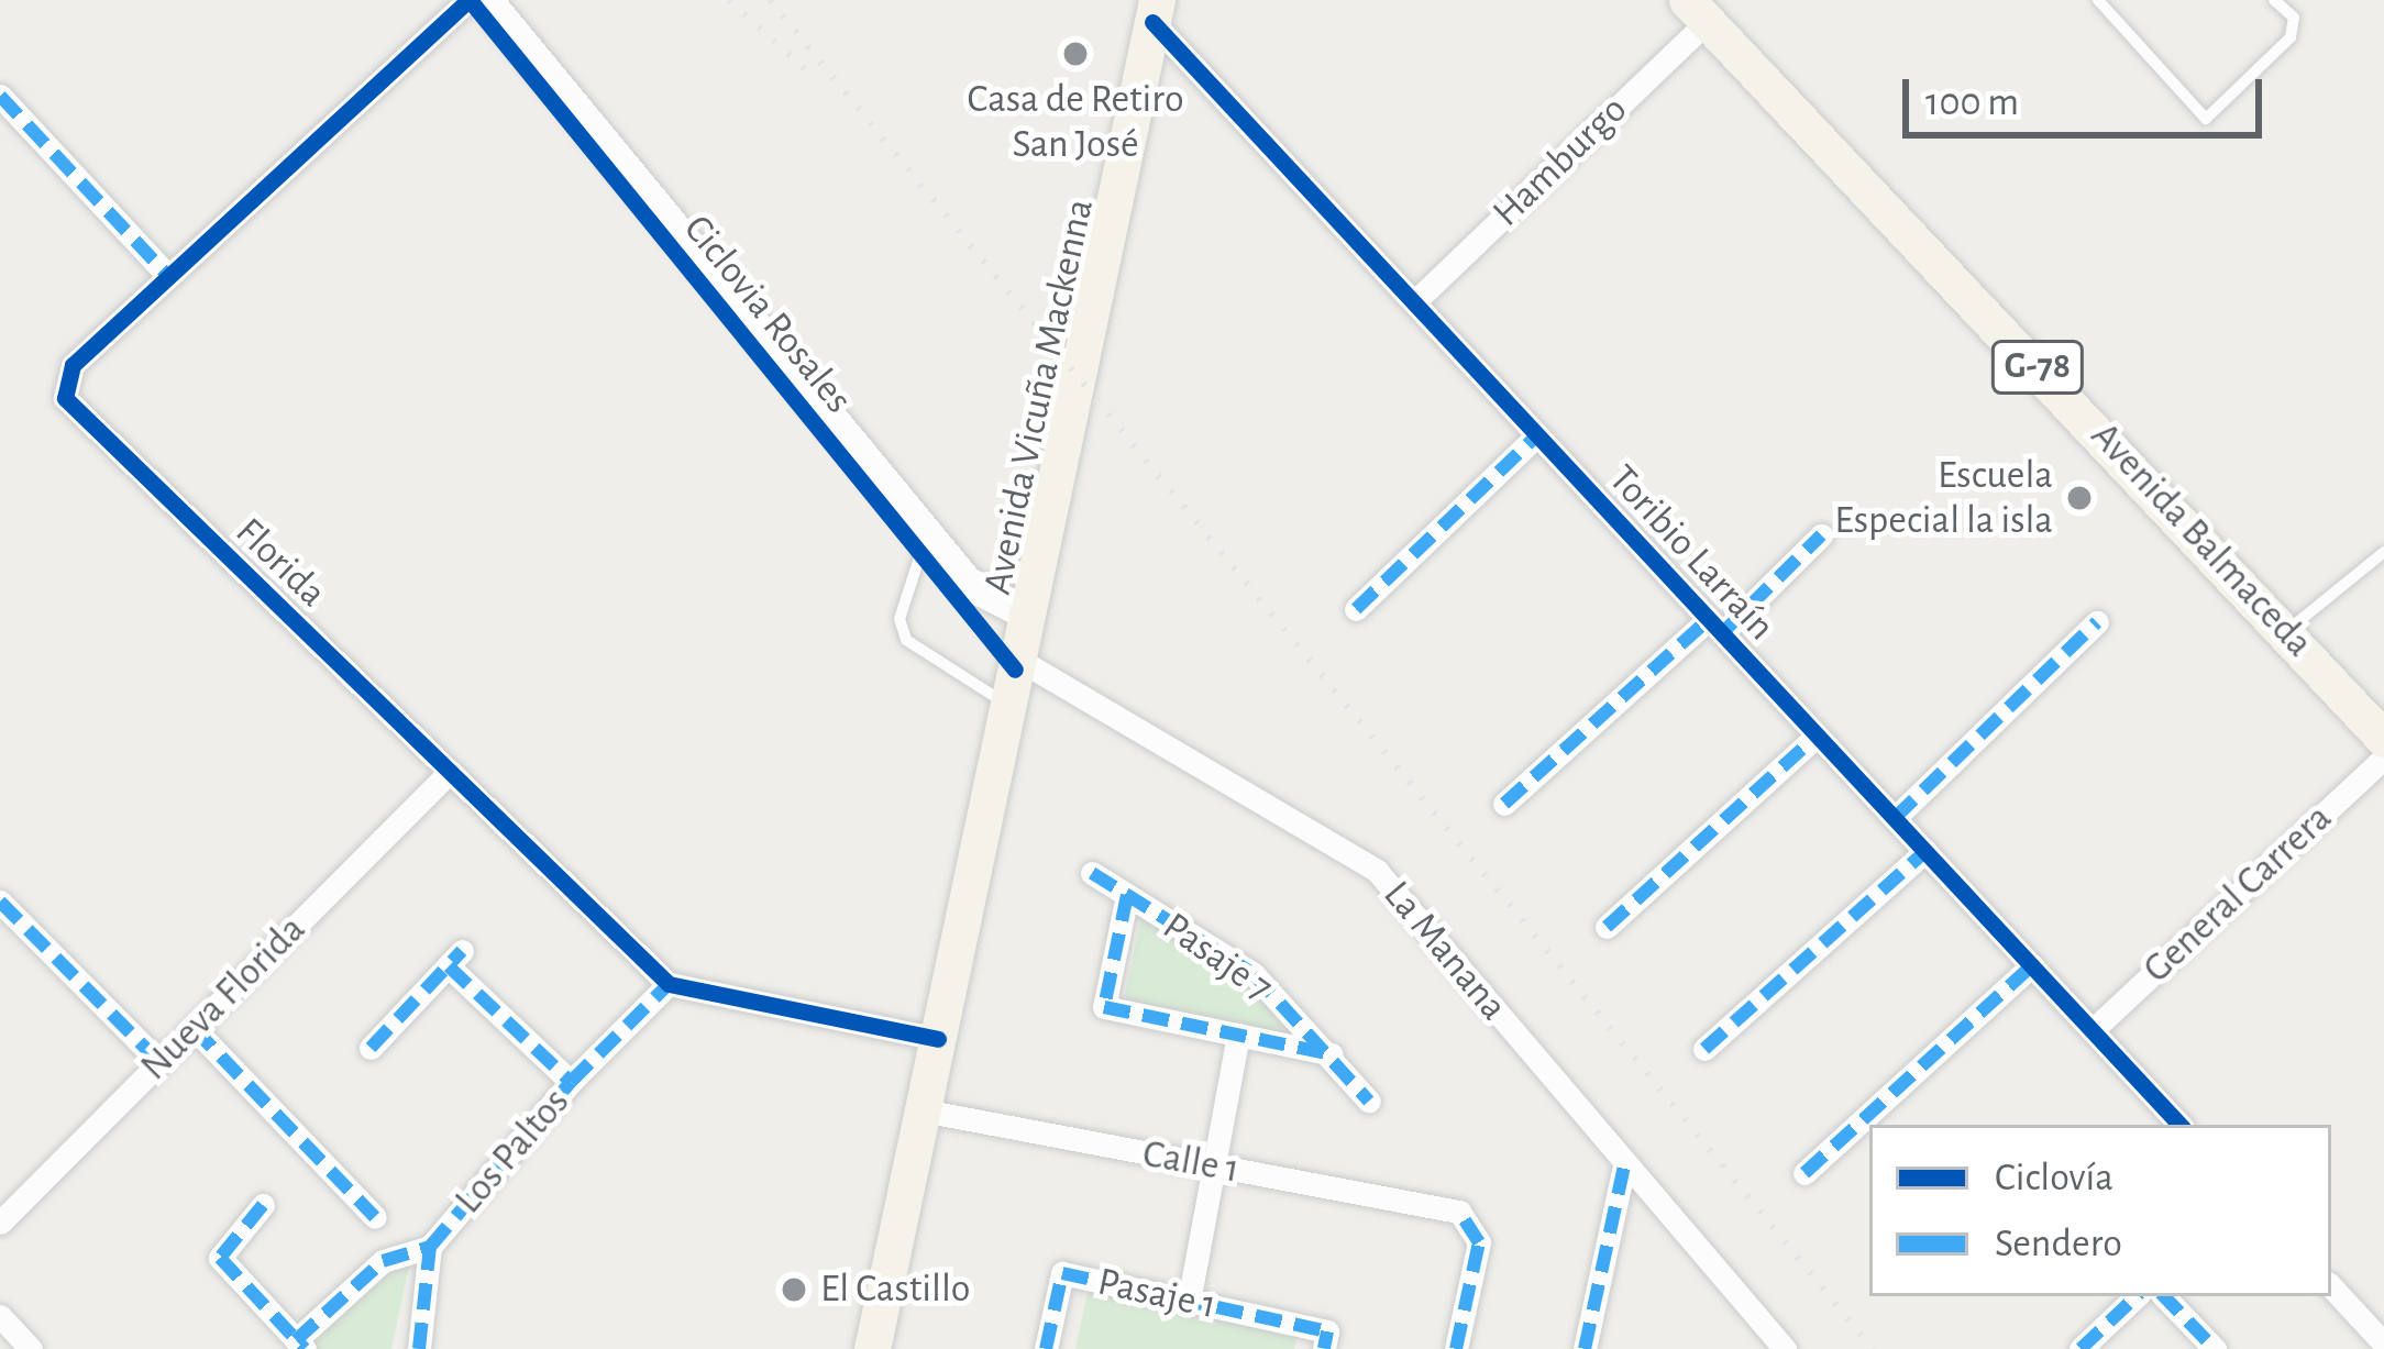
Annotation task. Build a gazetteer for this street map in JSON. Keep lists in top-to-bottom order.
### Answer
{
  "streets": {
    "main road": ["G-78", "Avenida Vicuña Mackenna", "Avenida Balmaceda"],
    "street": [
      "Hamburgo",
      "Toribio Larraín",
      "Florida",
      "General Carrera",
      "La Manana",
      "Pasaje 7",
      "Nueva Florida",
      "Los Paltos",
      "Calle 1",
      "Pasaje 1"
    ],
    "cycle path": ["Ciclovia Rosales"]
  },
  "crossings": [
    ["Hamburgo", "Avenida Balmaceda"],
    ["Hamburgo", "Toribio Larraín"],
    ["Avenida Vicuña Mackenna", "Toribio Larraín"],
    ["Avenida Vicuña Mackenna", "La Manana"],
    ["Avenida Vicuña Mackenna", "Calle 1"],
    ["Toribio Larraín", "General Carrera"],
    ["Florida", "Nueva Florida"],
    ["Florida", "Los Paltos"]
  ],
  "places": ["Casa de Retiro San José", "Escuela Especial la isla", "El Castillo"],
  "legend": ["Ciclovía", "Sendero"],
  "scale_bar": "100 m"
}
